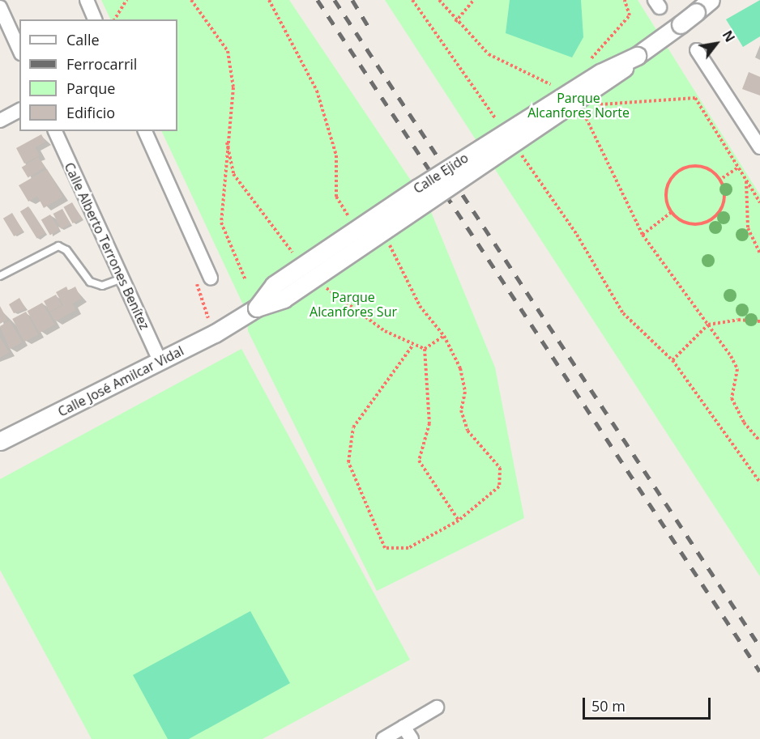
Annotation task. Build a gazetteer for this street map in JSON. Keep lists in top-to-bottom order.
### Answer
{
  "streets": {
    "street": ["Calle Ejido", "Calle Alberto Terrones Benítez", "Calle José Amilcar Vidal"]
  },
  "crossings": [
    ["Calle Ejido", "Calle José Amilcar Vidal"],
    ["Calle Alberto Terrones Benítez", "Calle José Amilcar Vidal"]
  ],
  "parks": ["Parque Alcanfores Norte", "Parque Alcanfores Sur"],
  "legend": [
    "Calle",
    "Ferrocarril",
    "Parque",
    "Edificio"
  ],
  "scale_bar": "50 m",
  "north": "top right"
}
